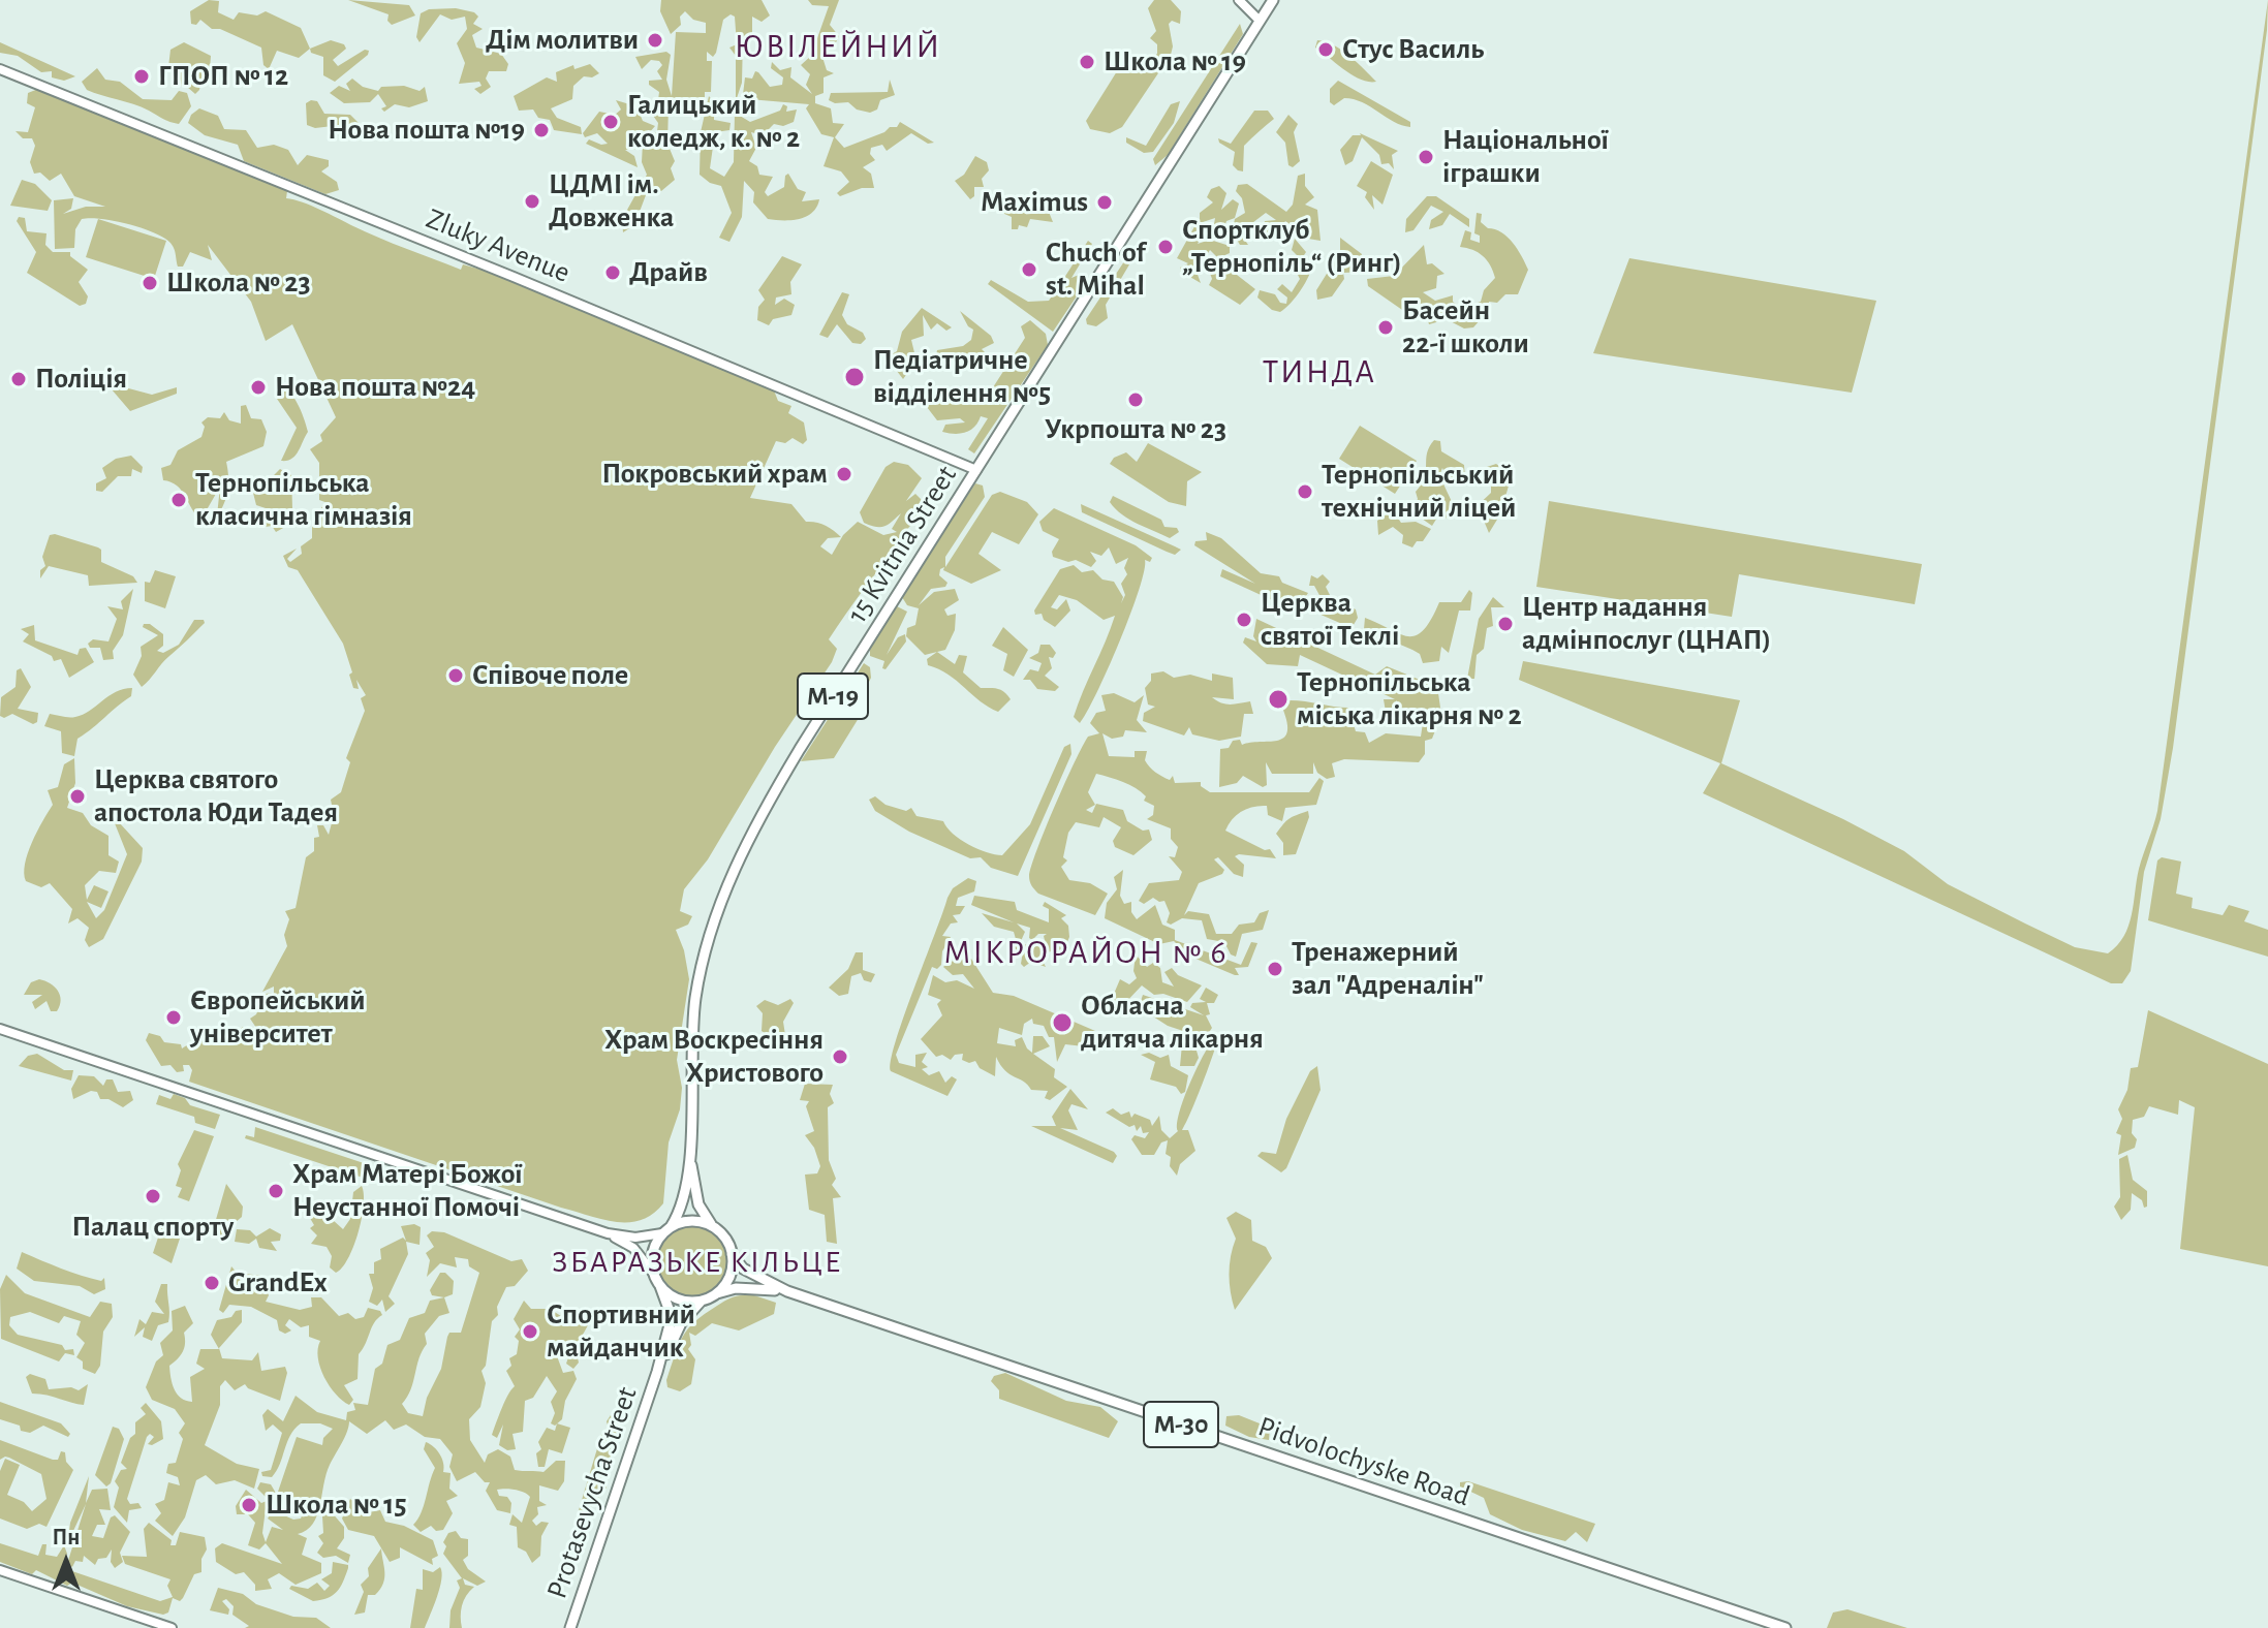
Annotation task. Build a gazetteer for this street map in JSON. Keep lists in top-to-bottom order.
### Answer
{
  "streets": {
    "highway": [
      "15 Kvitnia Street",
      "М-19",
      "М-30",
      "Pidvolochyske Road",
      "Protasevycha Street"
    ],
    "main road": ["Zluky Avenue"]
  },
  "crossings": [
    ["Zluky Avenue", "15 Kvitnia Street"],
    ["15 Kvitnia Street", "М-19"],
    ["15 Kvitnia Street", "Pidvolochyske Road"],
    ["15 Kvitnia Street", "Protasevycha Street"],
    ["М-19", "Pidvolochyske Road"],
    ["М-19", "Protasevycha Street"],
    ["Pidvolochyske Road", "Protasevycha Street"]
  ],
  "districts": [
    "ЮВІЛЕЙНИЙ",
    "ТИНДА",
    "МІКРОРАЙОН № 6",
    "ЗБАРАЗЬКЕ КІЛЬЦЕ"
  ],
  "places": [
    "Дім молитви",
    "Стус Василь",
    "Школа № 19",
    "ГПОП № 12",
    "Галицький коледж, к. № 2",
    "Нова пошта №19",
    "Національної іграшки",
    "ЦДМІ ім. Довженка",
    "Maximus",
    "Спортклуб „Тернопіль“ (Ринг)",
    "Chuch of st. Mihal",
    "Драйв",
    "Школа № 23",
    "Басейн 22-ї школи",
    "Педіатричне відділення №5",
    "Поліція",
    "Нова пошта №24",
    "Укрпошта № 23",
    "Покровський храм",
    "Тернопільський технічний ліцей",
    "Тернопільська класична гімназія",
    "Церква святої Теклі",
    "Центр надання адмінпослуг (ЦНАП)",
    "Співоче поле",
    "Тернопільська міська лікарня № 2",
    "Церква святого апостола Юди Тадея",
    "Тренажерний зал \"Адреналін\"",
    "Європейський університет",
    "Обласна дитяча лікарня",
    "Храм Воскресіння Христового",
    "Храм Матері Божої Неустанної Помочі",
    "Палац спорту",
    "GrandEx",
    "Спортивний майданчик",
    "Школа № 15"
  ],
  "north": "top"
}
